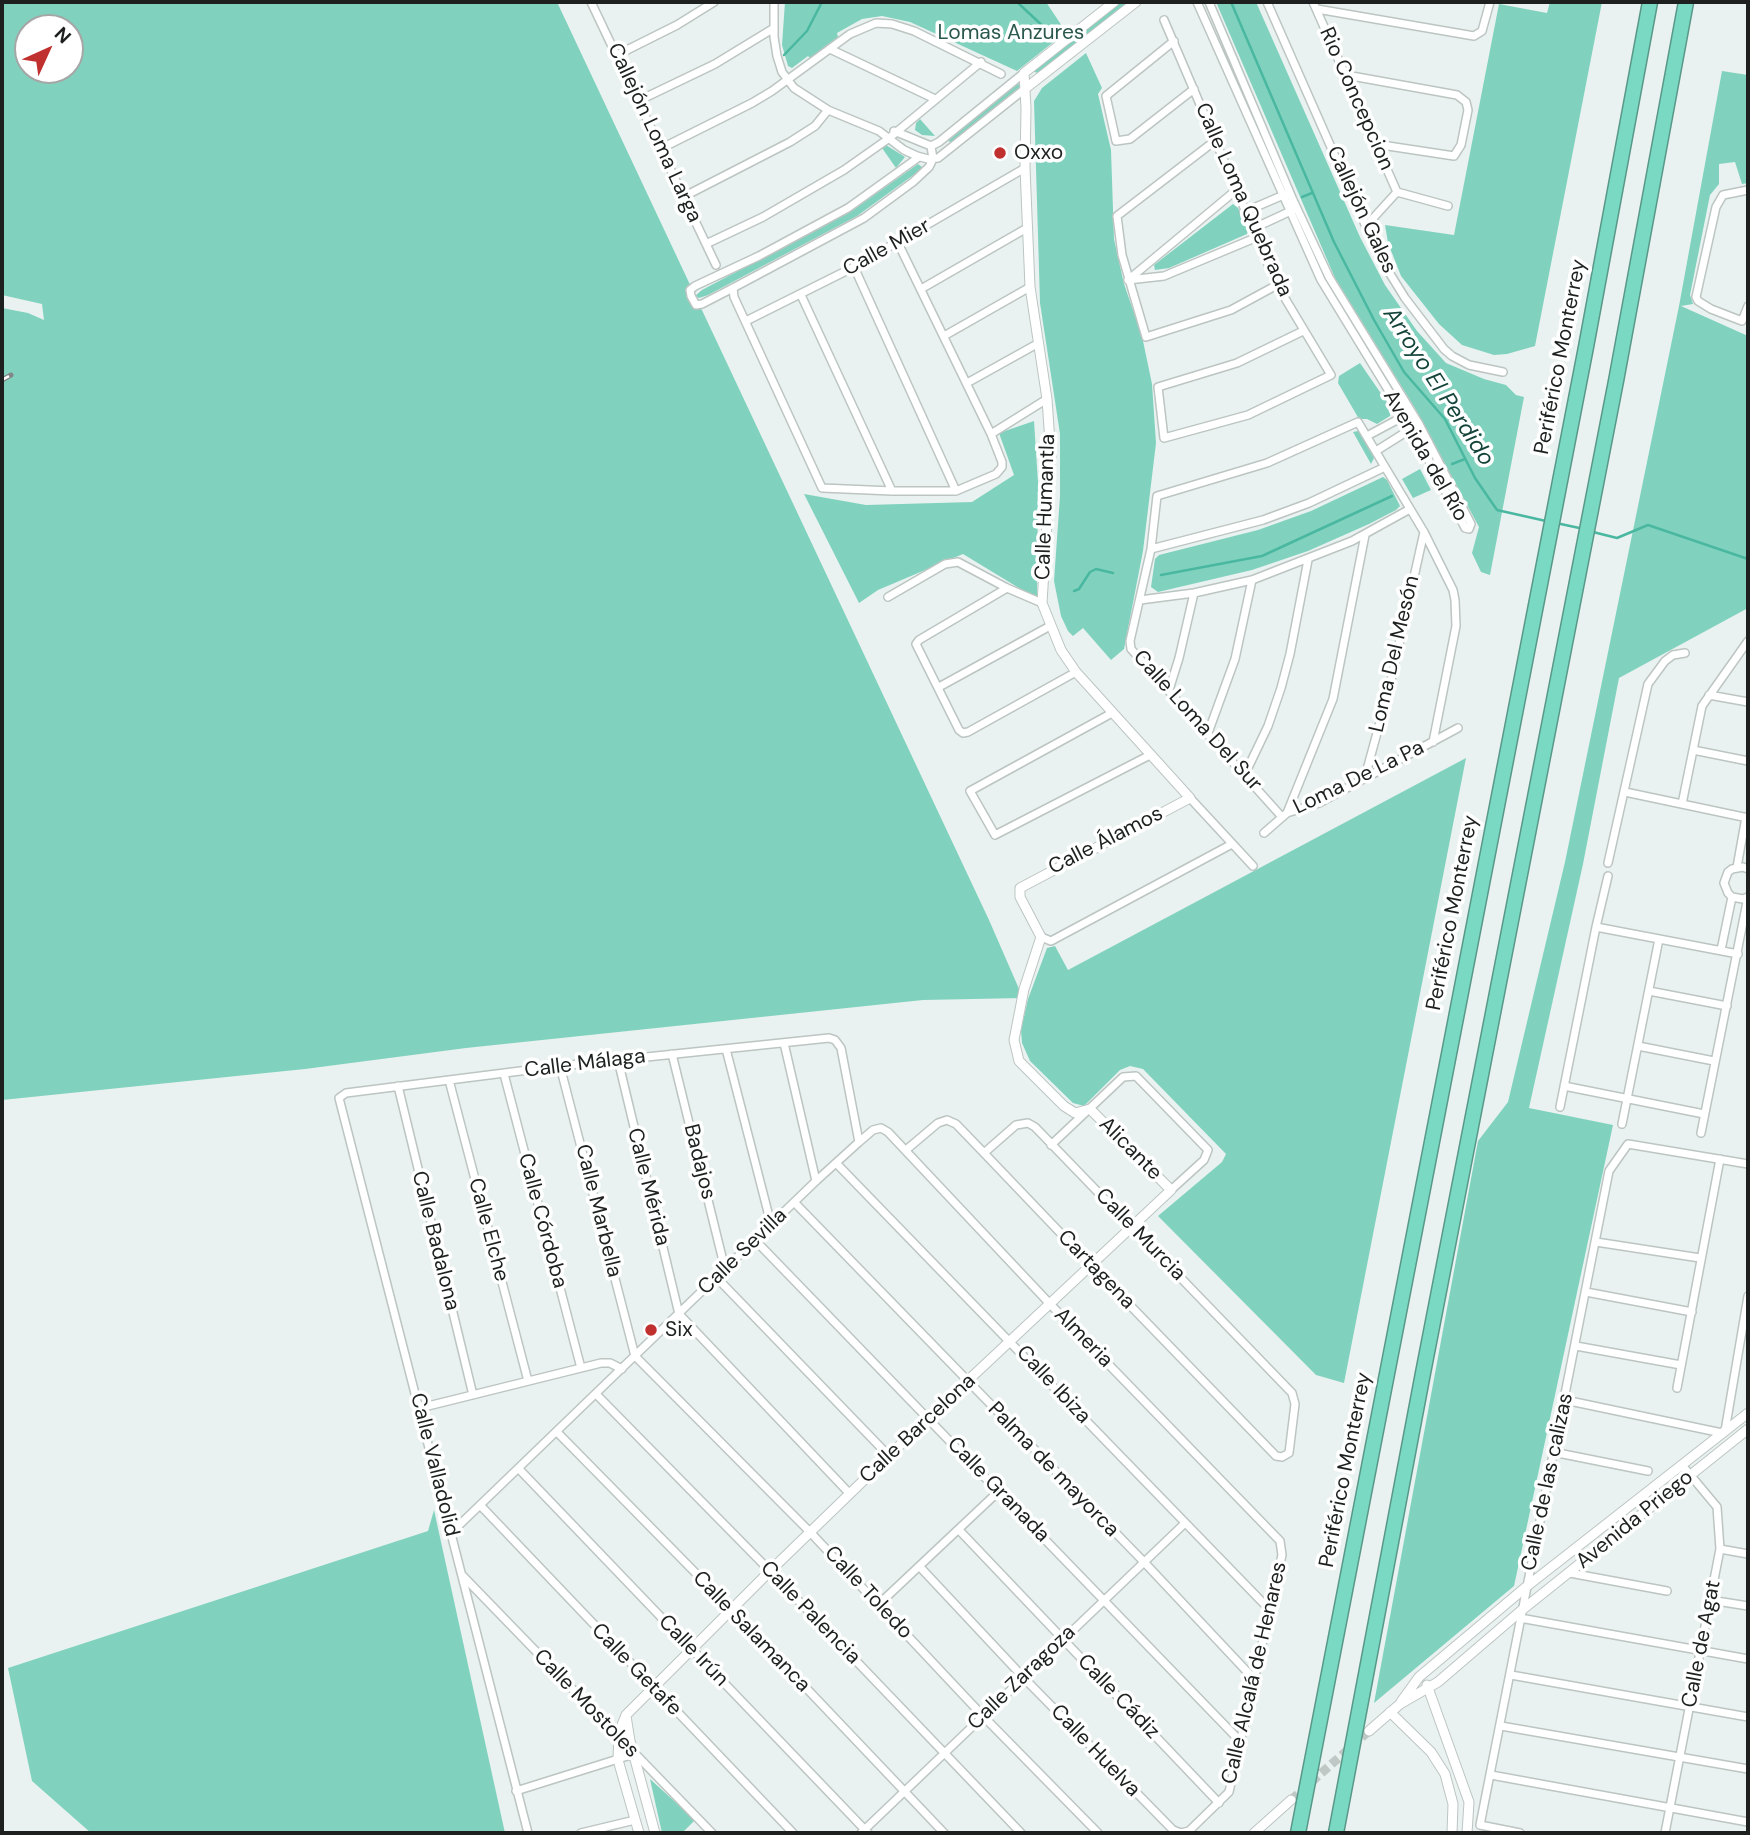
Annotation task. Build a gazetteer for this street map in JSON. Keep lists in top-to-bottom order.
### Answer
{
  "streets": {
    "highway": ["Periférico Monterrey"],
    "street": [
      "Rio Concepcion",
      "Callejón Loma Larga",
      "Calle Loma Quebrada",
      "Callejón Gales",
      "Calle Mier",
      "Avenida del Río",
      "Calle Humantla",
      "Loma Del Mesón",
      "Calle Loma Del Sur",
      "Loma De La Pa",
      "Calle Álamos",
      "Calle Málaga",
      "Alicante",
      "Badajos",
      "Calle Mérida",
      "Calle Marbella",
      "Calle Córdoba",
      "Calle Elche",
      "Calle Murcia",
      "Calle Badalona",
      "Calle Sevilla",
      "Cartagena",
      "Almeria",
      "Calle Ibiza",
      "Calle Barcelona",
      "Calle Valladolid",
      "Palma de mayorca",
      "Calle de las calizas",
      "Calle Granada",
      "Avenida Priego",
      "Calle Toledo",
      "Calle Palencia",
      "Calle Salamanca",
      "Calle de Agat",
      "Calle Irún",
      "Calle Getafe",
      "Calle Alcalá de Henares",
      "Calle Zaragoza",
      "Calle Cádiz",
      "Calle Mostoles",
      "Calle Huelva"
    ]
  },
  "crossings": [
    ["Rio Concepcion", "Callejón Gales"],
    ["Calle Mier", "Calle Humantla"],
    ["Calle Humantla", "Calle Álamos"],
    ["Loma Del Mesón", "Loma De La Pa"],
    ["Calle Loma Del Sur", "Loma De La Pa"],
    ["Calle Málaga", "Badajos"],
    ["Calle Málaga", "Calle Mérida"],
    ["Calle Málaga", "Calle Marbella"],
    ["Calle Málaga", "Calle Córdoba"],
    ["Calle Málaga", "Calle Elche"],
    ["Calle Málaga", "Calle Badalona"],
    ["Calle Málaga", "Calle Sevilla"],
    ["Calle Málaga", "Calle Valladolid"],
    ["Alicante", "Calle Barcelona"],
    ["Badajos", "Calle Sevilla"],
    ["Calle Mérida", "Calle Sevilla"],
    ["Calle Marbella", "Calle Sevilla"],
    ["Calle Marbella", "Calle Toledo"],
    ["Calle Murcia", "Cartagena"],
    ["Calle Murcia", "Calle Barcelona"],
    ["Calle Sevilla", "Almeria"],
    ["Calle Sevilla", "Calle Ibiza"],
    ["Calle Sevilla", "Calle Valladolid"],
    ["Calle Sevilla", "Palma de mayorca"],
    ["Calle Sevilla", "Calle Granada"],
    ["Calle Sevilla", "Calle Toledo"],
    ["Calle Sevilla", "Calle Palencia"],
    ["Calle Sevilla", "Calle Salamanca"],
    ["Calle Sevilla", "Calle Irún"],
    ["Calle Sevilla", "Calle Getafe"],
    ["Cartagena", "Almeria"],
    ["Cartagena", "Calle Barcelona"],
    ["Almeria", "Calle Barcelona"],
    ["Almeria", "Calle Alcalá de Henares"],
    ["Calle Ibiza", "Calle Barcelona"],
    ["Calle Ibiza", "Calle Alcalá de Henares"],
    ["Calle Ibiza", "Calle Zaragoza"],
    ["Calle Barcelona", "Palma de mayorca"],
    ["Calle Barcelona", "Calle Granada"],
    ["Calle Barcelona", "Calle Toledo"],
    ["Calle Barcelona", "Calle Palencia"],
    ["Calle Barcelona", "Calle Salamanca"],
    ["Calle Barcelona", "Calle Irún"],
    ["Calle Barcelona", "Calle Getafe"],
    ["Calle Barcelona", "Calle Mostoles"],
    ["Calle Valladolid", "Calle Mostoles"],
    ["Palma de mayorca", "Calle Alcalá de Henares"],
    ["Palma de mayorca", "Calle Zaragoza"],
    ["Calle de las calizas", "Avenida Priego"],
    ["Calle Granada", "Calle Alcalá de Henares"],
    ["Calle Granada", "Calle Zaragoza"],
    ["Avenida Priego", "Calle de Agat"],
    ["Calle Toledo", "Calle Zaragoza"],
    ["Calle Palencia", "Calle Zaragoza"],
    ["Calle Salamanca", "Calle Zaragoza"],
    ["Calle Irún", "Calle Zaragoza"],
    ["Calle Alcalá de Henares", "Calle Cádiz"],
    ["Calle Alcalá de Henares", "Calle Huelva"],
    ["Calle Zaragoza", "Calle Cádiz"],
    ["Calle Zaragoza", "Calle Huelva"]
  ],
  "water": ["Arroyo El Perdido"],
  "parks": ["Lomas Anzures"],
  "places": ["Oxxo", "Six"],
  "north": "top right"
}
